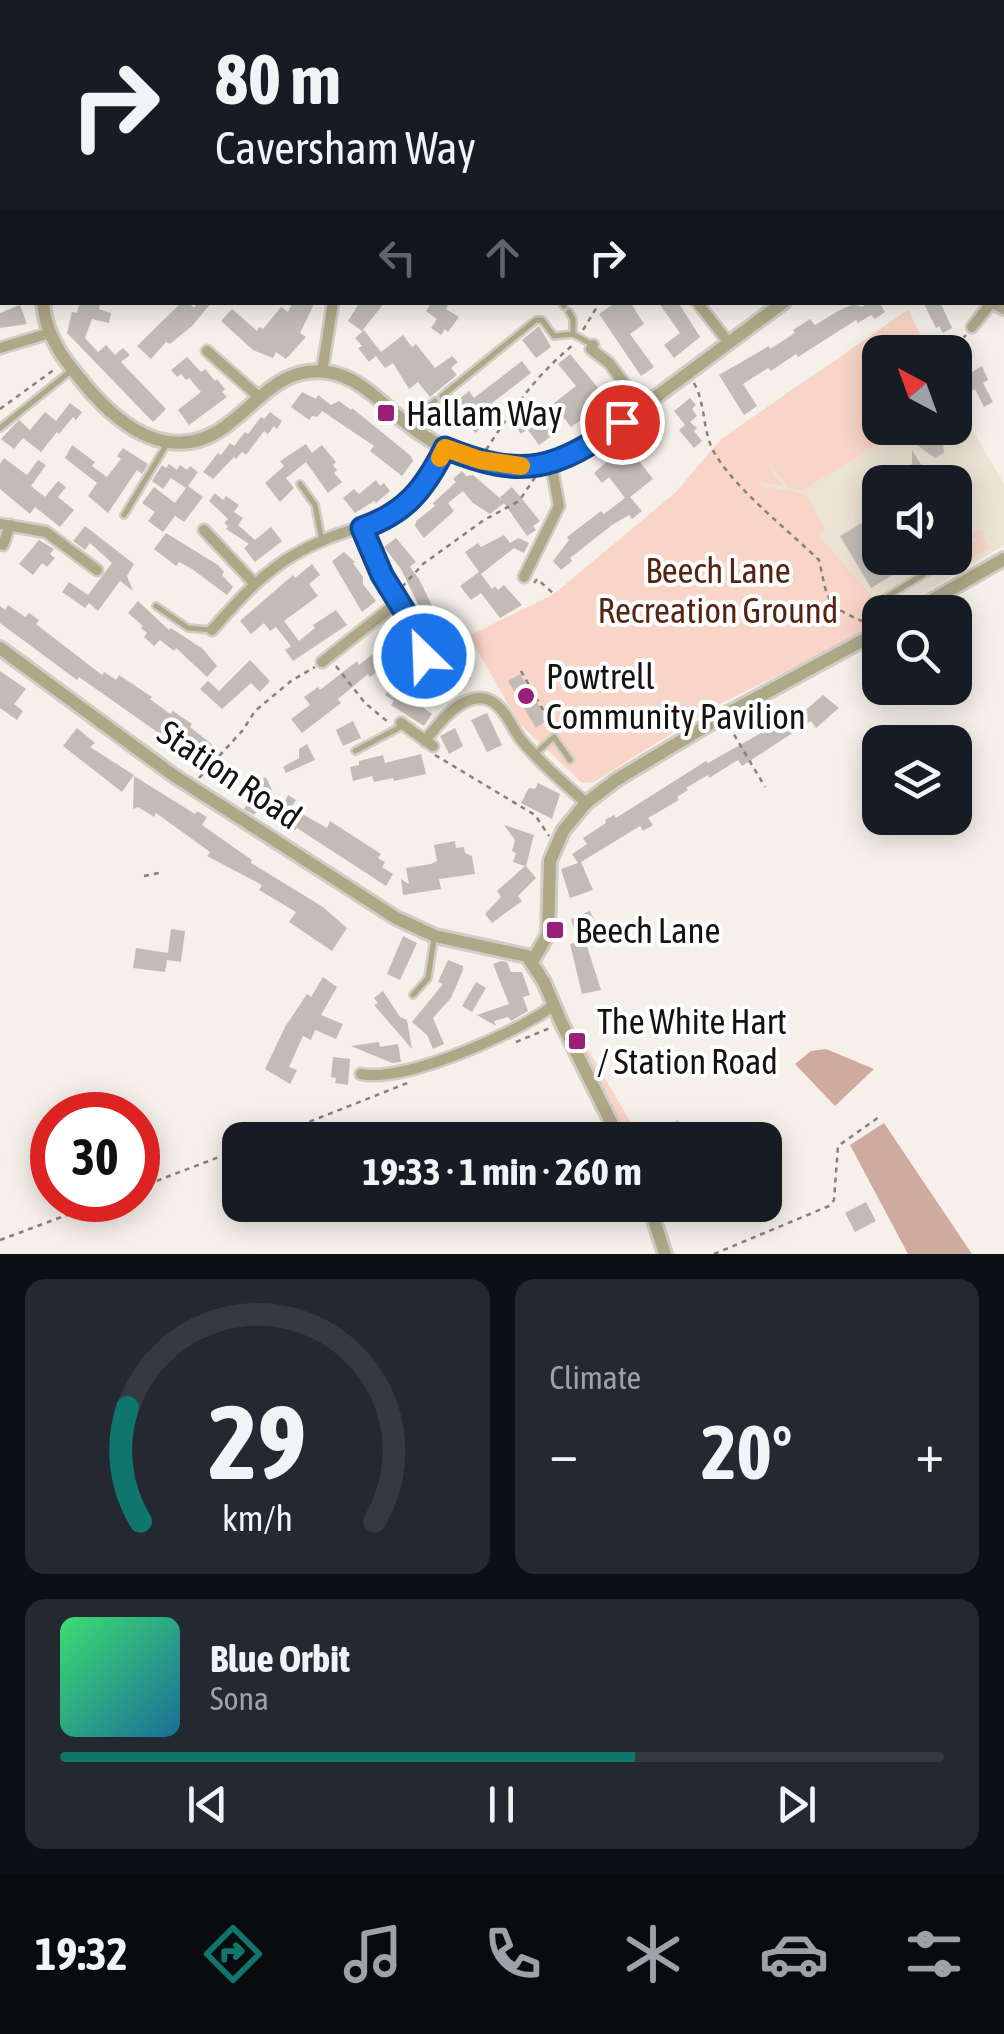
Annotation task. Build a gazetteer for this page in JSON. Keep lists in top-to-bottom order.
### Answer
{
  "streets": {
    "street": ["Station Road"]
  },
  "parks": ["Beech Lane Recreation Ground"],
  "places": {
    "transit": ["Hallam Way", "Beech Lane", "The White Hart / Station Road"],
    "other": ["Powtrell Community Pavilion"]
  },
  "north": "top left",
  "page": {
    "turn": ["80 m", "Caversham Way"],
    "limit": "30",
    "trip": "19:33 · 1 min · 260 m",
    "tile": "Climate",
    "heat": ["−", "20°", "+"],
    "song": ["Blue Orbit", "Sona"],
    "tabs": "19:32",
    "gauge": ["29", "km/h"]
  }
}
